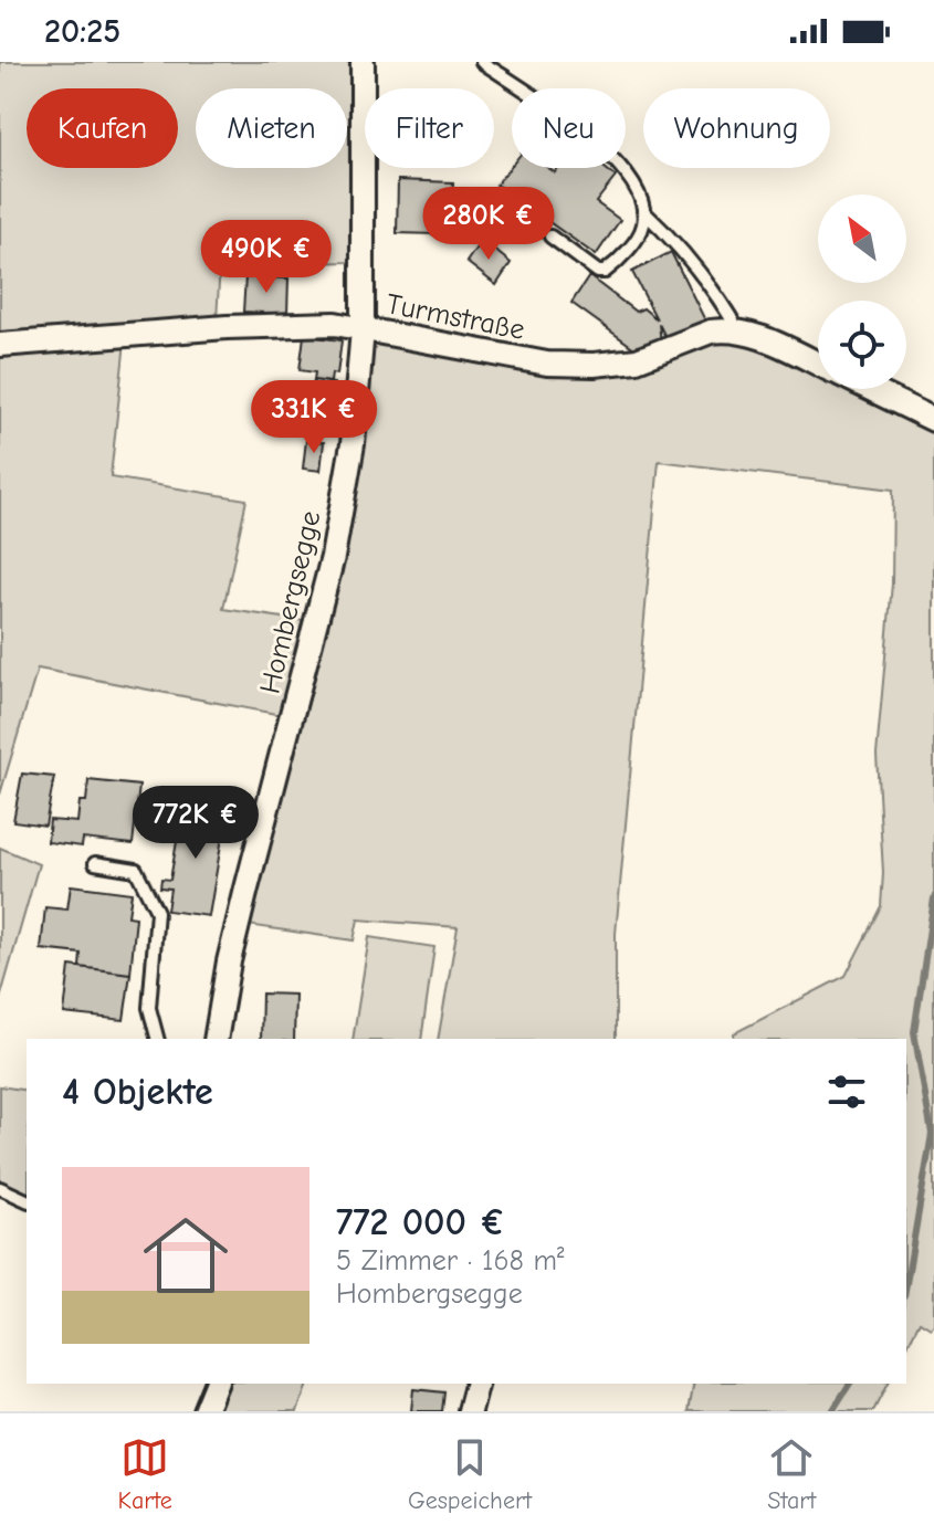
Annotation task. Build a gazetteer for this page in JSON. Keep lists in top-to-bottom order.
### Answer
{
  "streets": {
    "street": ["Turmstraße", "Hombergsegge"]
  },
  "crossings": [
    ["Turmstraße", "Hombergsegge"]
  ],
  "north": "top left",
  "page": {
    "status": "20:25",
    "chip": [
      "Kaufen",
      "Mieten",
      "Filter",
      "Neu",
      "Wohnung"
    ],
    "price": [
      "280K €",
      "490K €",
      "331K €",
      "772K €"
    ],
    "heading": "4 Objekte",
    "list": [
      {
        "name": "772 000 €",
        "note": "5 Zimmer · 168 m² · Hombergsegge"
      }
    ],
    "tabs": ["Karte", "Gespeichert", "Start"]
  }
}
